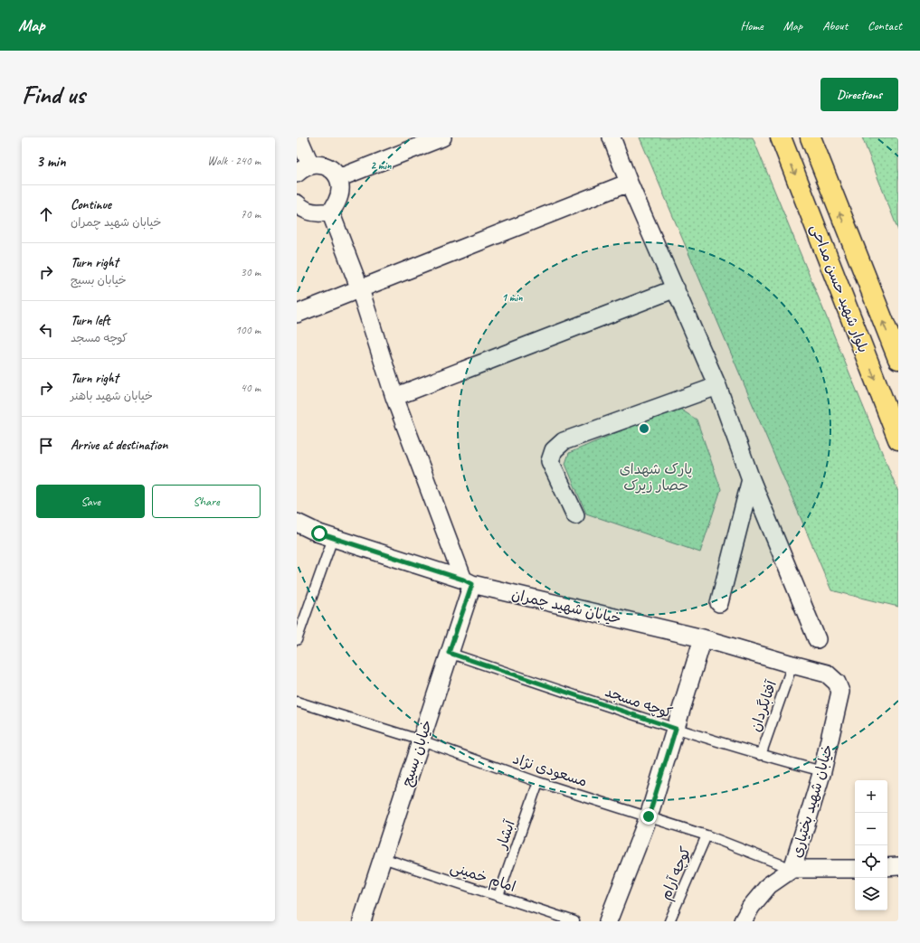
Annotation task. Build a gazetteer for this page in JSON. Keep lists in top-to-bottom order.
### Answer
{
  "streets": {
    "main road": ["بلوار شهید حسن مداحی"],
    "street": ["خیابان شهید چمران", "خیابان بسیج", "خیابان شهید بختیاری"],
    "lane": [
      "کوچه مسجد",
      "آفتابگردان",
      "مسعودی نژاد",
      "آبشار",
      "کوچه آرام",
      "امام خمینی"
    ]
  },
  "crossings": [
    ["خیابان شهید چمران", "آفتابگردان"],
    ["خیابان شهید چمران", "خیابان بسیج"],
    ["خیابان شهید چمران", "خیابان شهید بختیاری"],
    ["کوچه مسجد", "آفتابگردان"],
    ["کوچه مسجد", "خیابان بسیج"],
    ["کوچه مسجد", "خیابان شهید بختیاری"],
    ["خیابان بسیج", "مسعودی نژاد"],
    ["خیابان بسیج", "امام خمینی"],
    ["مسعودی نژاد", "خیابان شهید بختیاری"],
    ["مسعودی نژاد", "آبشار"],
    ["مسعودی نژاد", "کوچه آرام"],
    ["آبشار", "امام خمینی"]
  ],
  "parks": ["پارک شهدای حصار زیرک"],
  "page": {
    "header": "Map",
    "nav": [
      "Home",
      "Map",
      "About",
      "Contact"
    ],
    "buttons": [
      "Directions",
      ["Save", "Share"]
    ],
    "title": "Find us",
    "heading": ["3 min", "Walk · 240 m"],
    "list": [
      ["Continue", "خیابان شهید چمران", "70 m"],
      ["Turn right", "خیابان بسیج", "30 m"],
      ["Turn left", "کوچه مسجد", "100 m"],
      ["Turn right", "خیابان شهید باهنر", "40 m"],
      "Arrive at destination"
    ],
    "map_buttons": ["+", "−"]
  },
  "rings": ["2 min", "1 min"]
}
